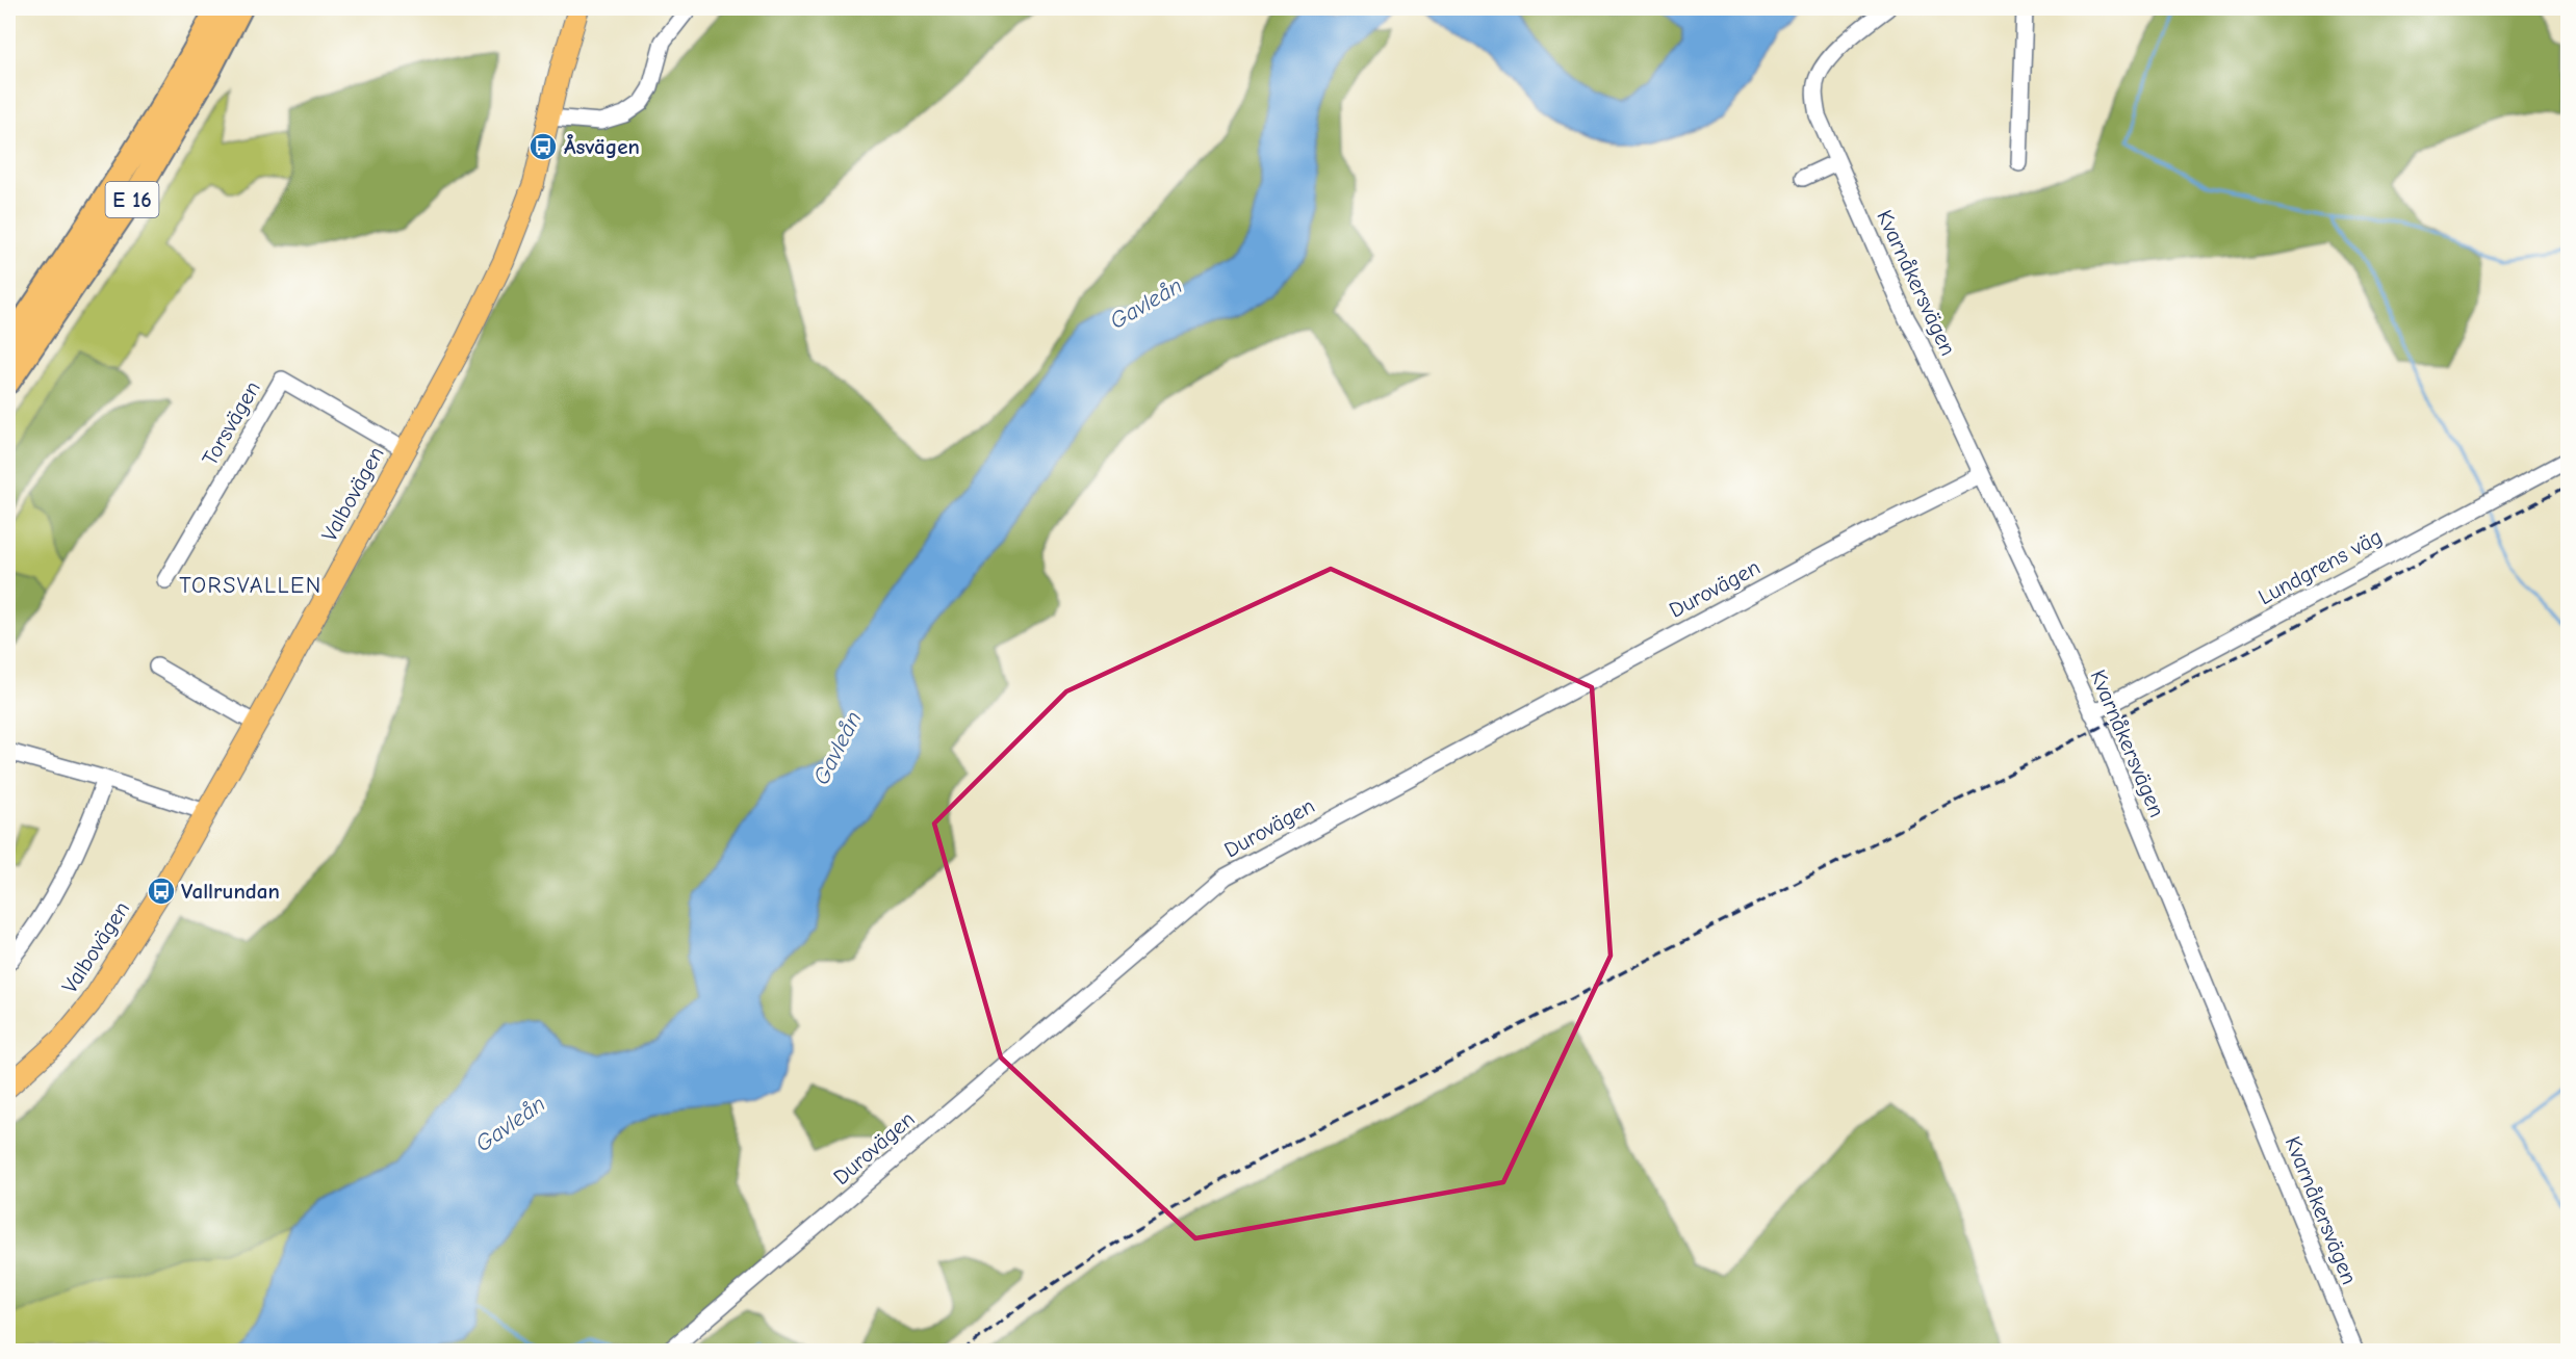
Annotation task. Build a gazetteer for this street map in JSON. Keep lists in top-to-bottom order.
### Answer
{
  "streets": {
    "highway": ["E 16"],
    "main road": ["Valbovägen"],
    "street": [
      "Kvarnåkersvägen",
      "Torsvägen",
      "Lundgrens väg",
      "Durovägen"
    ]
  },
  "crossings": [
    ["Kvarnåkersvägen", "Lundgrens väg"],
    ["Kvarnåkersvägen", "Durovägen"],
    ["Torsvägen", "Valbovägen"]
  ],
  "districts": ["TORSVALLEN"],
  "water": ["Gavleån"],
  "places": {
    "bus stop": ["Åsvägen", "Vallrundan"]
  }
}
